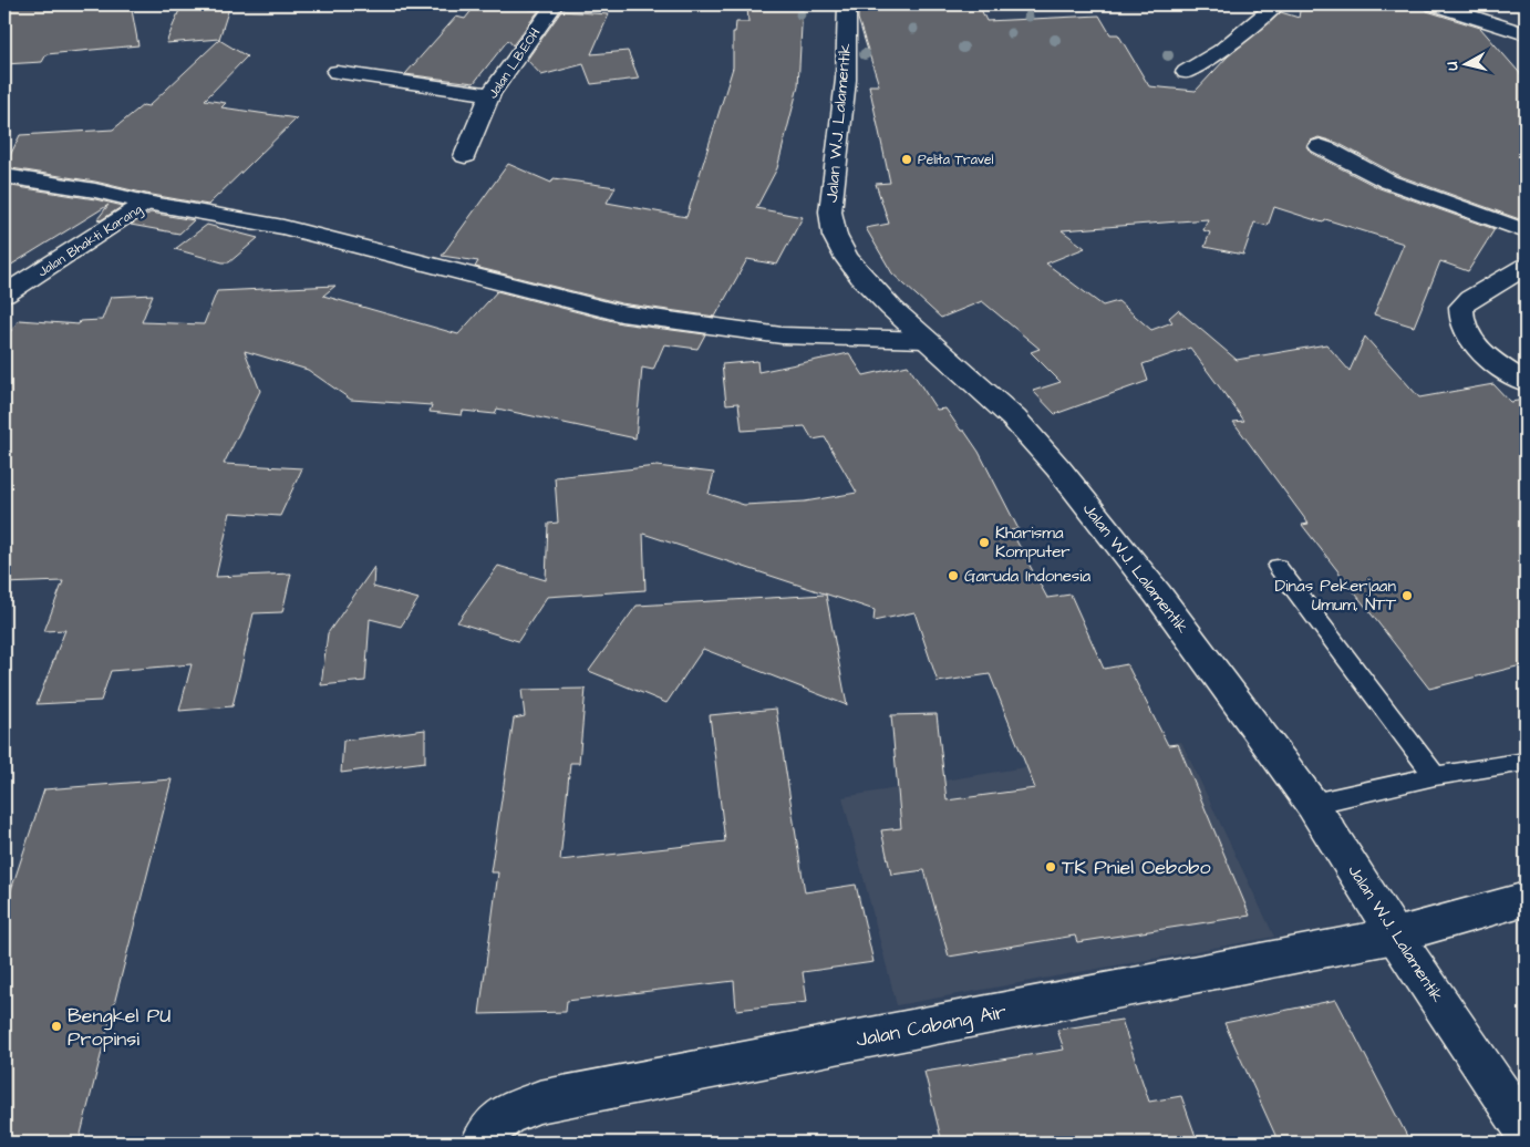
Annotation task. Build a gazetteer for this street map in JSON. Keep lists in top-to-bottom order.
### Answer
{
  "streets": {
    "street": [
      "Jalan L.B.EOH",
      "Jalan W.J. Lalamentik",
      "Jalan Bhakti Karang",
      "Jalan Cabang Air"
    ]
  },
  "crossings": [
    ["Jalan W.J. Lalamentik", "Jalan Cabang Air"]
  ],
  "places": [
    "Pelita Travel",
    "Kharisma Komputer",
    "Garuda Indonesia",
    "Dinas Pekerjaan Umum, NTT",
    "TK Pniel Oebobo",
    "Bengkel PU Propinsi"
  ],
  "north": "left"
}
